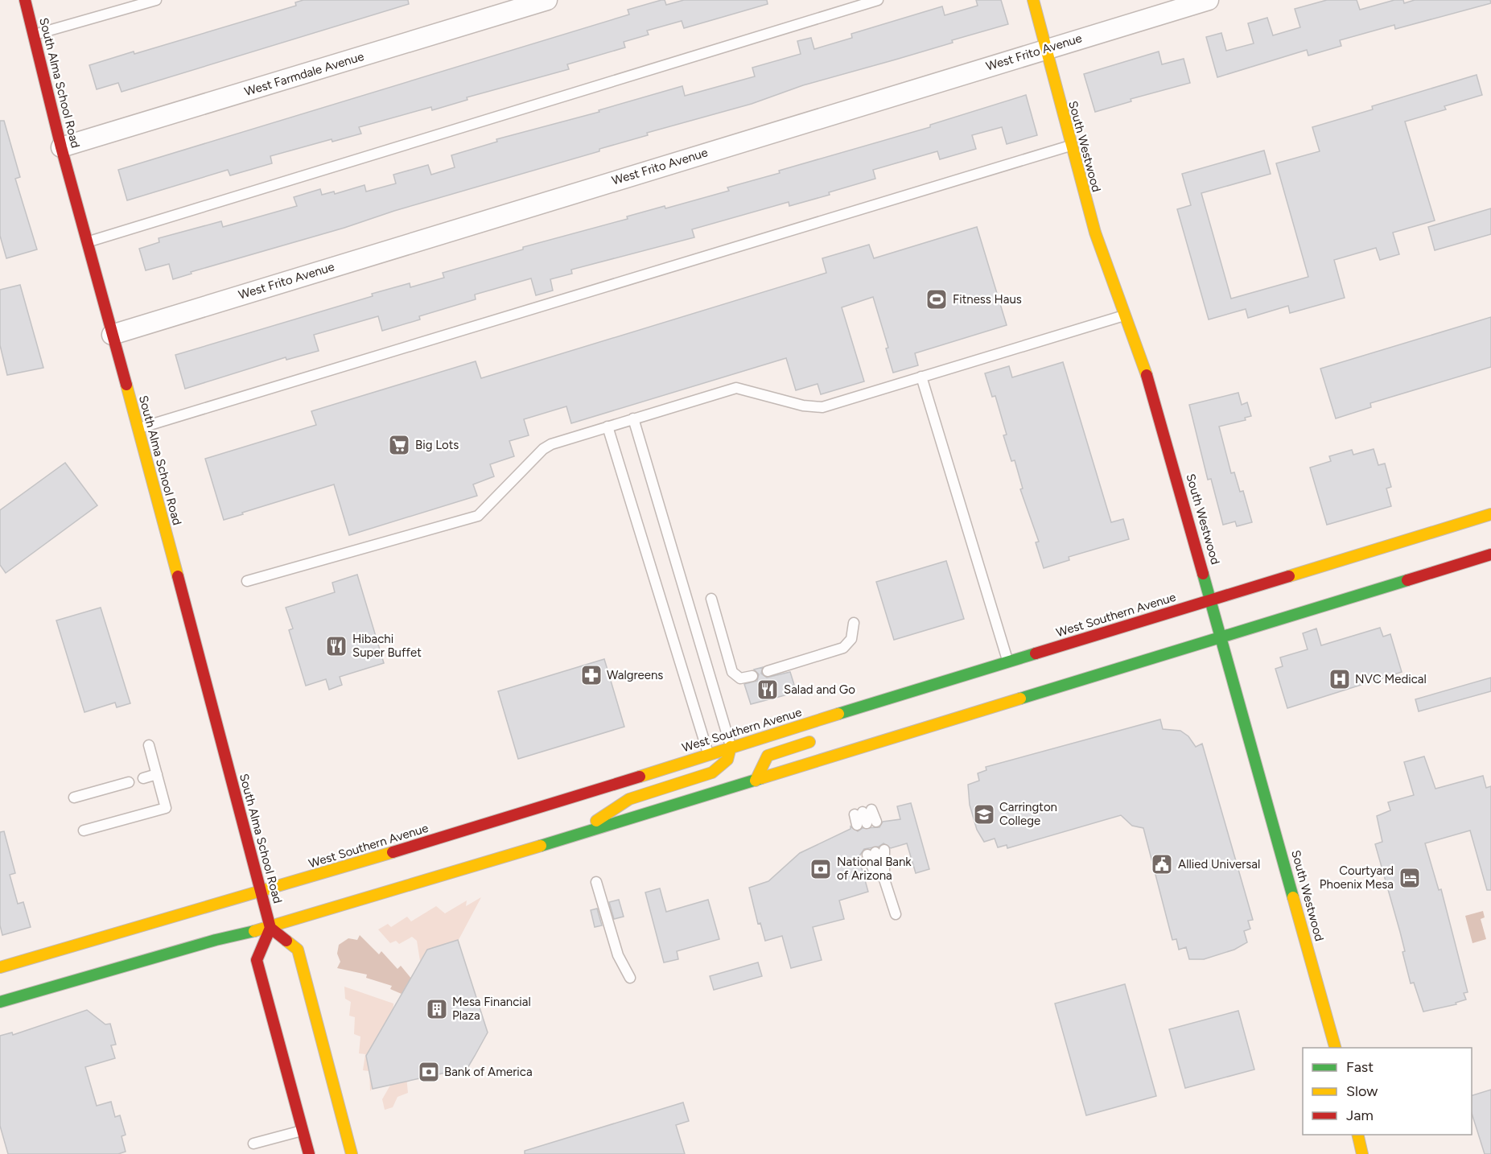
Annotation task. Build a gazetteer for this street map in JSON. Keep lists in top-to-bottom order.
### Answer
{
  "streets": {
    "main road": ["South Alma School Road", "South Westwood", "West Southern Avenue"],
    "street": ["West Frito Avenue", "West Farmdale Avenue"]
  },
  "crossings": [
    ["West Frito Avenue", "South Alma School Road"],
    ["West Frito Avenue", "South Westwood"],
    ["West Farmdale Avenue", "South Alma School Road"],
    ["South Alma School Road", "West Southern Avenue"],
    ["South Westwood", "West Southern Avenue"]
  ],
  "places": {
    "sports": ["Fitness Haus"],
    "supermarket": ["Big Lots"],
    "restaurant": ["Hibachi Super Buffet", "Salad and Go"],
    "pharmacy": ["Walgreens"],
    "hospital": ["NVC Medical"],
    "school or university": ["Carrington College"],
    "public building": ["Allied Universal"],
    "bank": ["National Bank of Arizona", "Bank of America"],
    "hotel": ["Courtyard Phoenix Mesa"],
    "building": ["Mesa Financial Plaza"]
  },
  "legend": ["Fast", "Slow", "Jam"]
}
